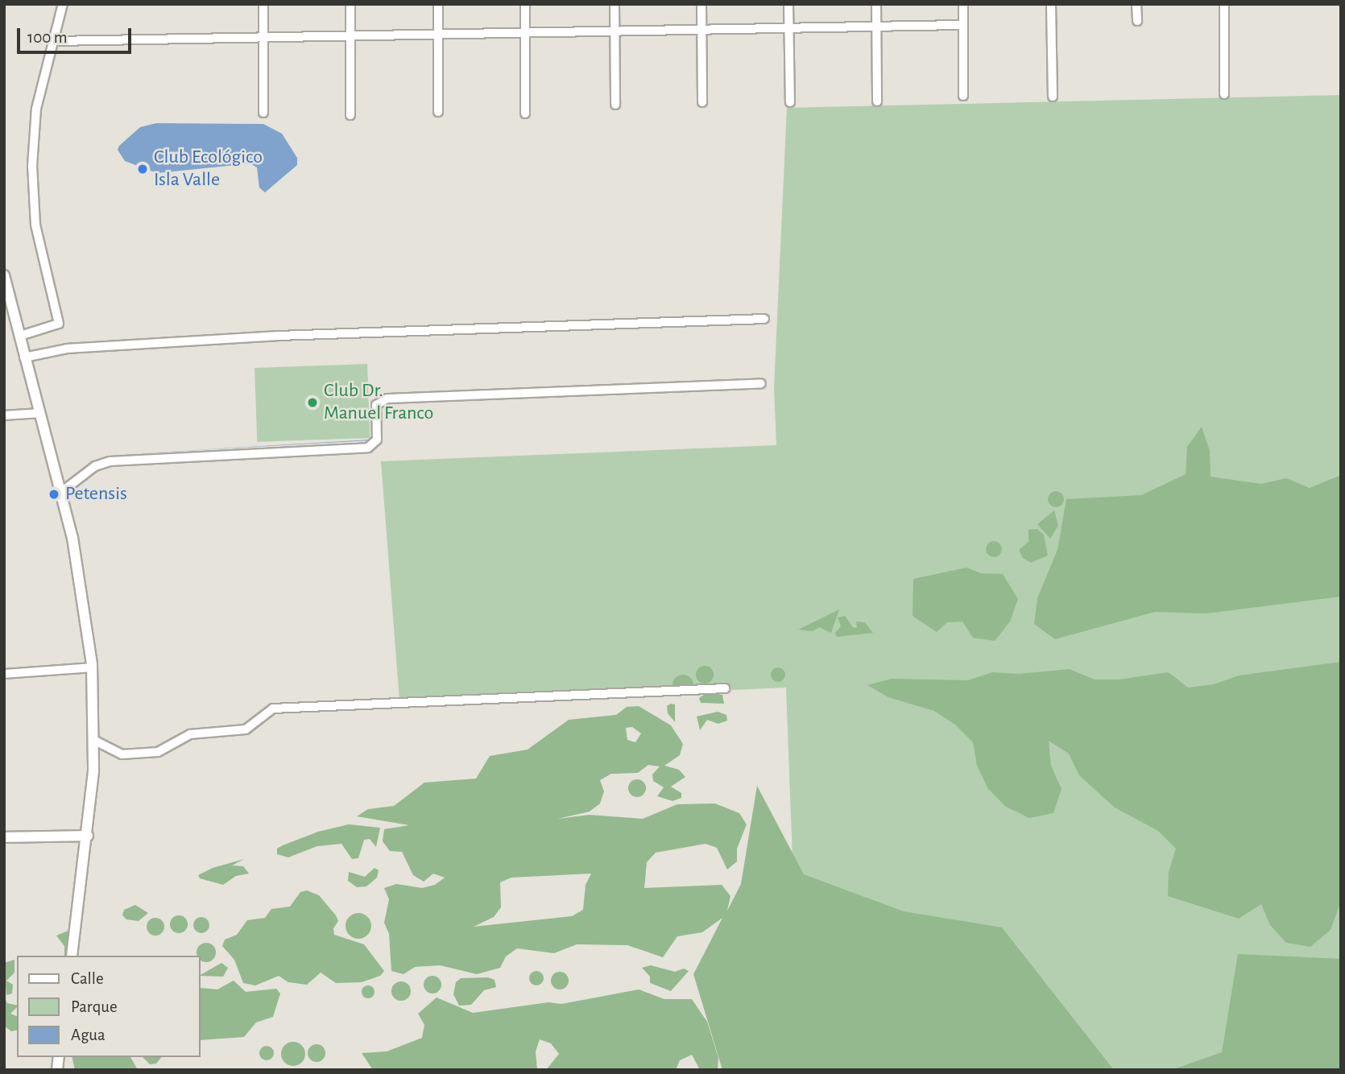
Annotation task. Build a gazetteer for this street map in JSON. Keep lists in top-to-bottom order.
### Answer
{
  "places": ["Club Ecológico Isla Valle", "Club Dr. Manuel Franco", "Petensis"],
  "legend": ["Calle", "Parque", "Agua"],
  "scale_bar": "100 m"
}
